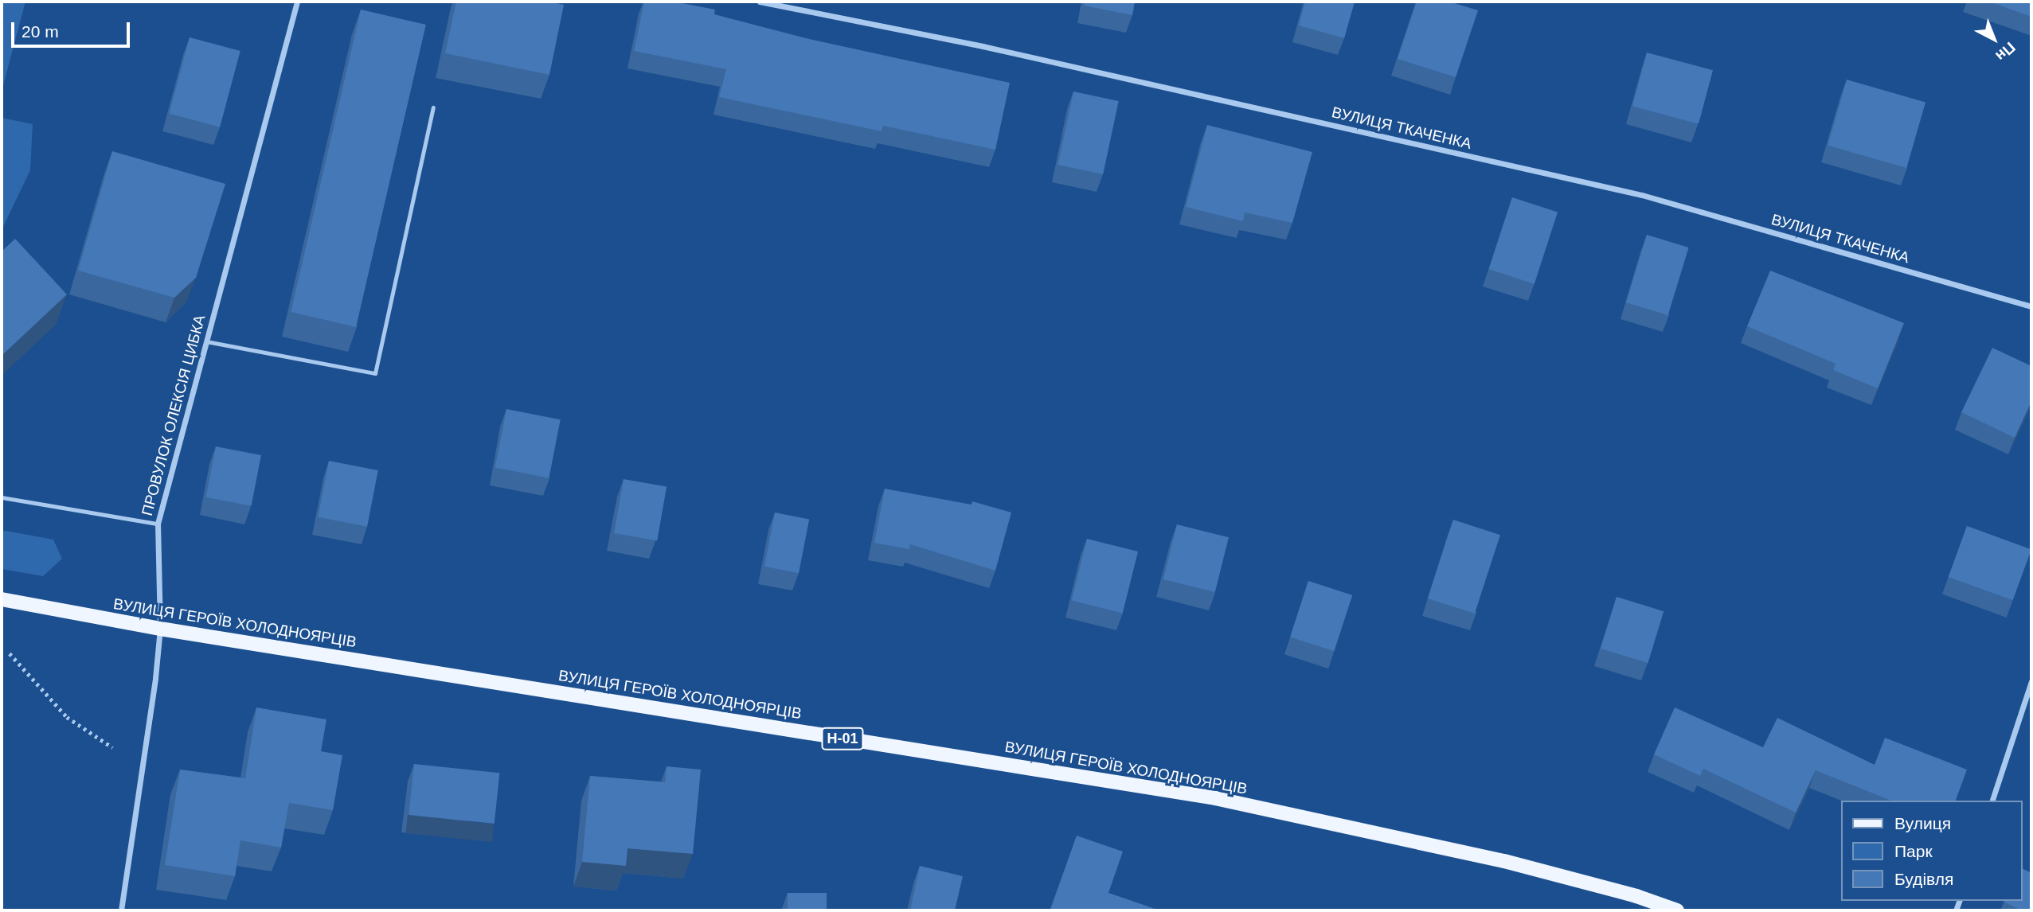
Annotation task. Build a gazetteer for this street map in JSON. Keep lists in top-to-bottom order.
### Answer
{
  "streets": {
    "main road": ["ВУЛИЦЯ ГЕРОЇВ ХОЛОДНОЯРЦІВ", "Н-01"],
    "street": ["ВУЛИЦЯ ТКАЧЕНКА", "ПРОВУЛОК ОЛЕКСІЯ ЦИБКА"]
  },
  "crossings": [
    ["ПРОВУЛОК ОЛЕКСІЯ ЦИБКА", "ВУЛИЦЯ ГЕРОЇВ ХОЛОДНОЯРЦІВ"]
  ],
  "legend": ["Вулиця", "Парк", "Будівля"],
  "scale_bar": "20 m",
  "north": "bottom right"
}
